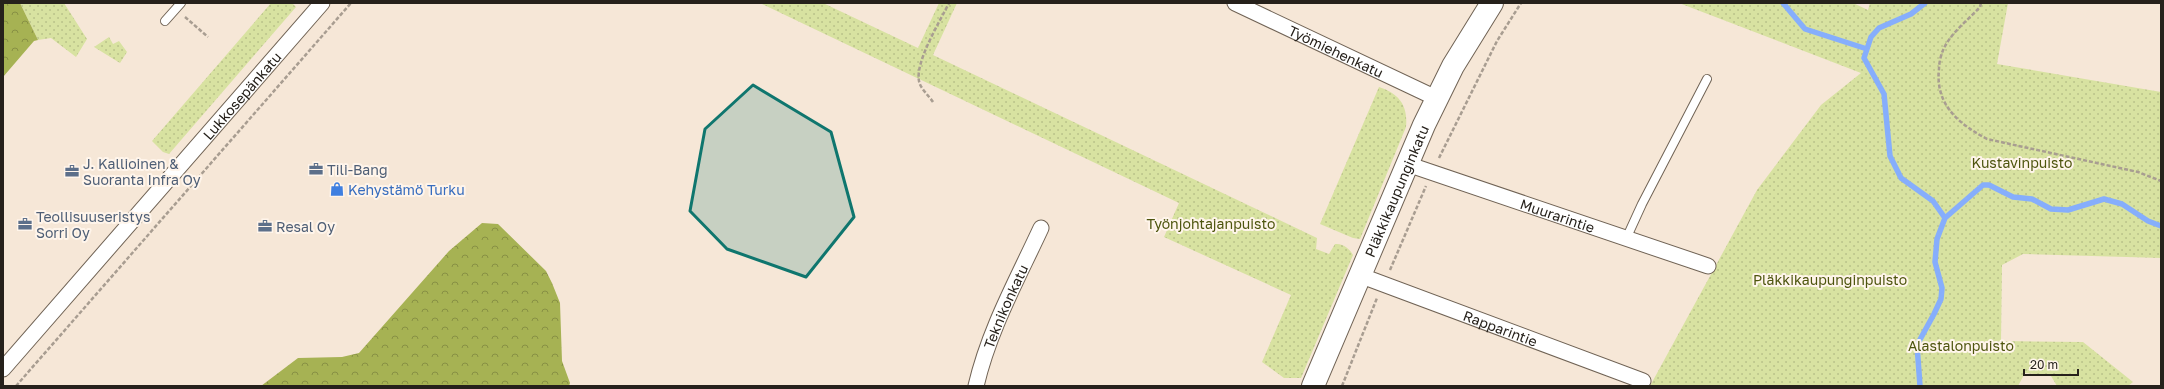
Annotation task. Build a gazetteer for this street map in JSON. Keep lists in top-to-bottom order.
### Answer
{
  "streets": {
    "street": [
      "Työmiehenkatu",
      "Lukkosepänkatu",
      "Pläkkikaupunginkatu",
      "Muurarintie",
      "Teknikonkatu",
      "Rapparintie"
    ]
  },
  "crossings": [
    ["Työmiehenkatu", "Pläkkikaupunginkatu"],
    ["Pläkkikaupunginkatu", "Muurarintie"],
    ["Pläkkikaupunginkatu", "Rapparintie"]
  ],
  "parks": [
    "Kustavinpuisto",
    "Työnjohtajanpuisto",
    "Pläkkikaupunginpuisto",
    "Alastalonpuisto"
  ],
  "places": {
    "office": [
      "Tili-Bang",
      "J. Kallioinen & Suoranta Infra Oy",
      "Teollisuuseristys Sorri Oy",
      "Resal Oy"
    ],
    "shop": ["Kehystämö Turku"]
  },
  "scale_bar": "20 m"
}
